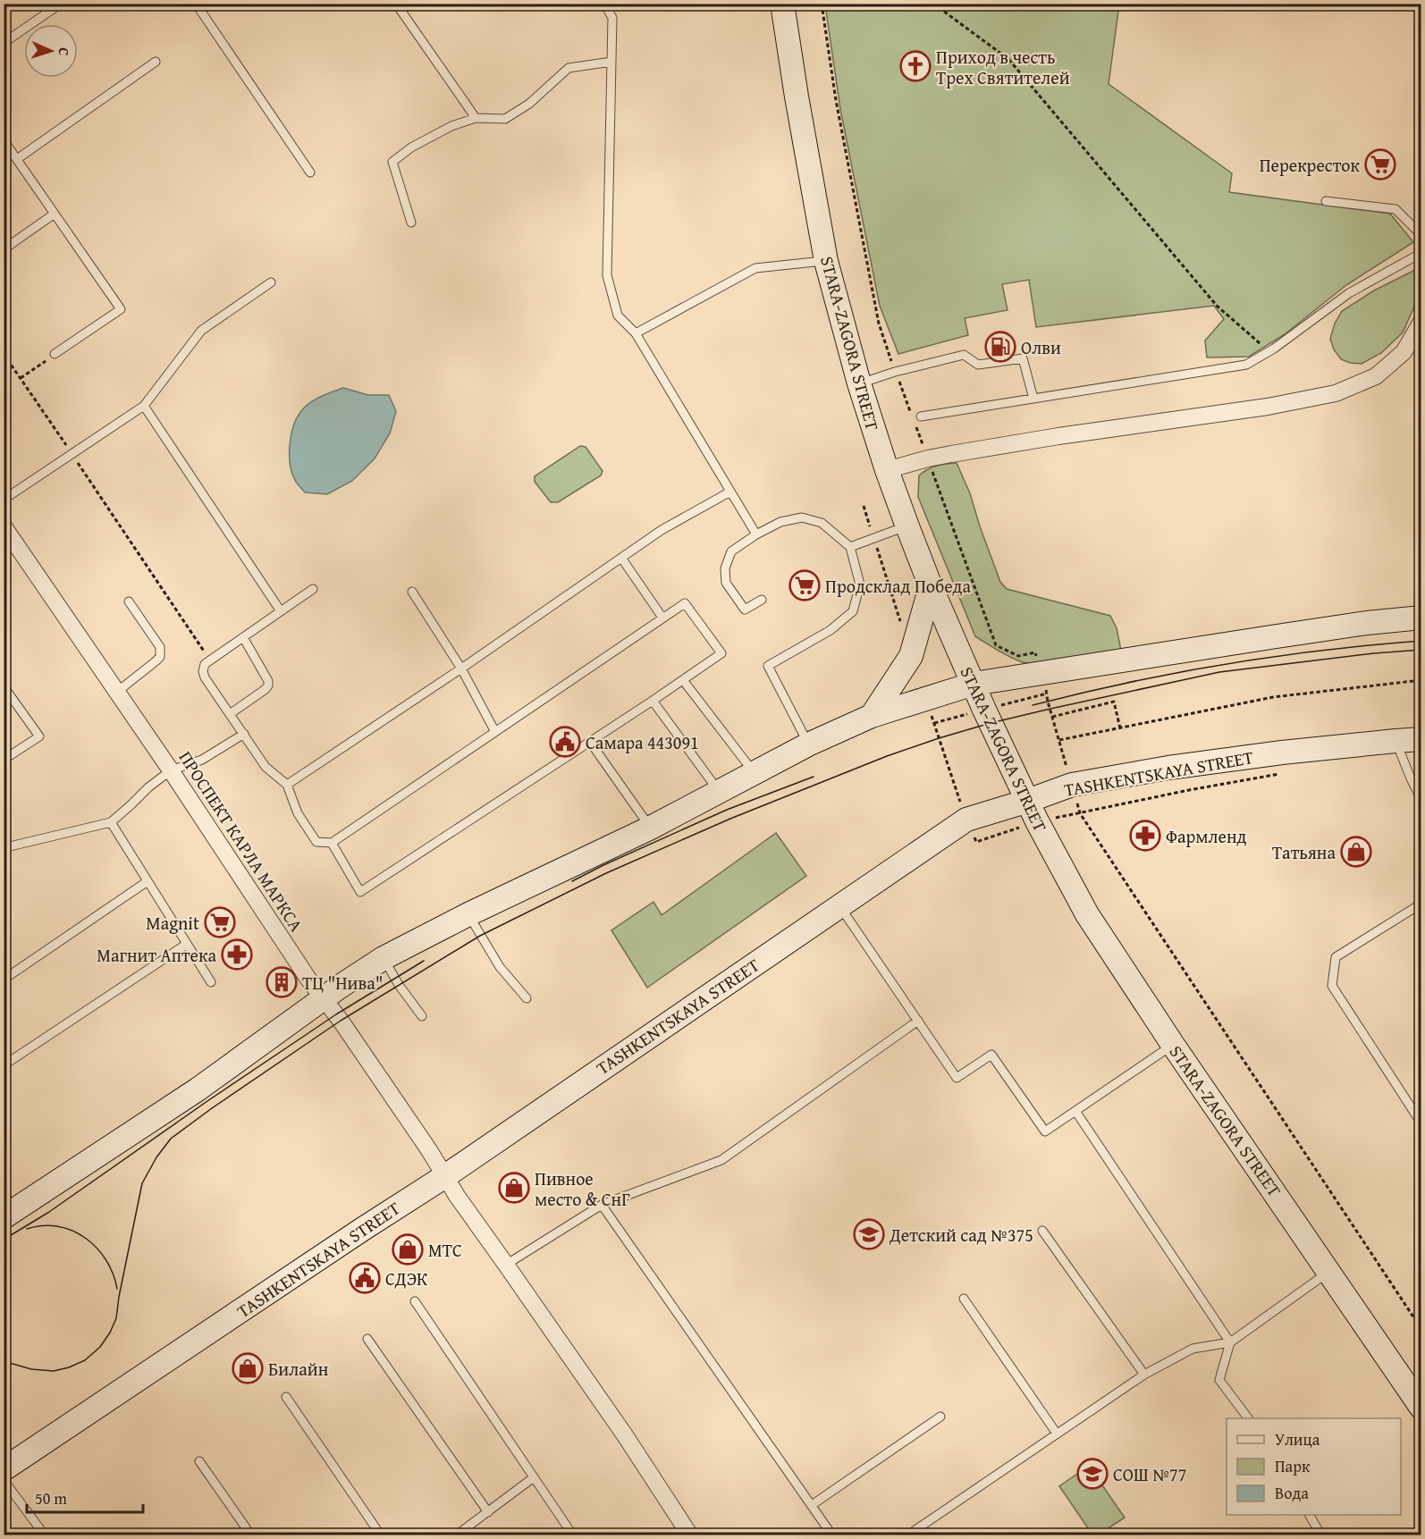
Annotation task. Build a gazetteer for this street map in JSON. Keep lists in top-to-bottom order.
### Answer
{
  "streets": {
    "main road": ["STARA-ZAGORA STREET", "TASHKENTSKAYA STREET"],
    "street": ["ПРОСПЕКТ КАРЛА МАРКСА"]
  },
  "crossings": [
    ["STARA-ZAGORA STREET", "TASHKENTSKAYA STREET"],
    ["TASHKENTSKAYA STREET", "ПРОСПЕКТ КАРЛА МАРКСА"]
  ],
  "places": {
    "church": ["Приход в честь Трех Святителей"],
    "supermarket": ["Перекресток", "Продсклад Победа", "Magnit"],
    "fuel station": ["Олви"],
    "public building": ["Самара 443091", "СДЭК"],
    "pharmacy": ["Фармленд", "Магнит Аптека"],
    "shop": [
      "Татьяна",
      "Пивное место & СнГ",
      "МТС",
      "Билайн"
    ],
    "building": ["ТЦ \"Нива\""],
    "school or university": ["Детский сад №375", "СОШ №77"]
  },
  "legend": ["Улица", "Парк", "Вода"],
  "scale_bar": "50 m",
  "north": "right"
}
